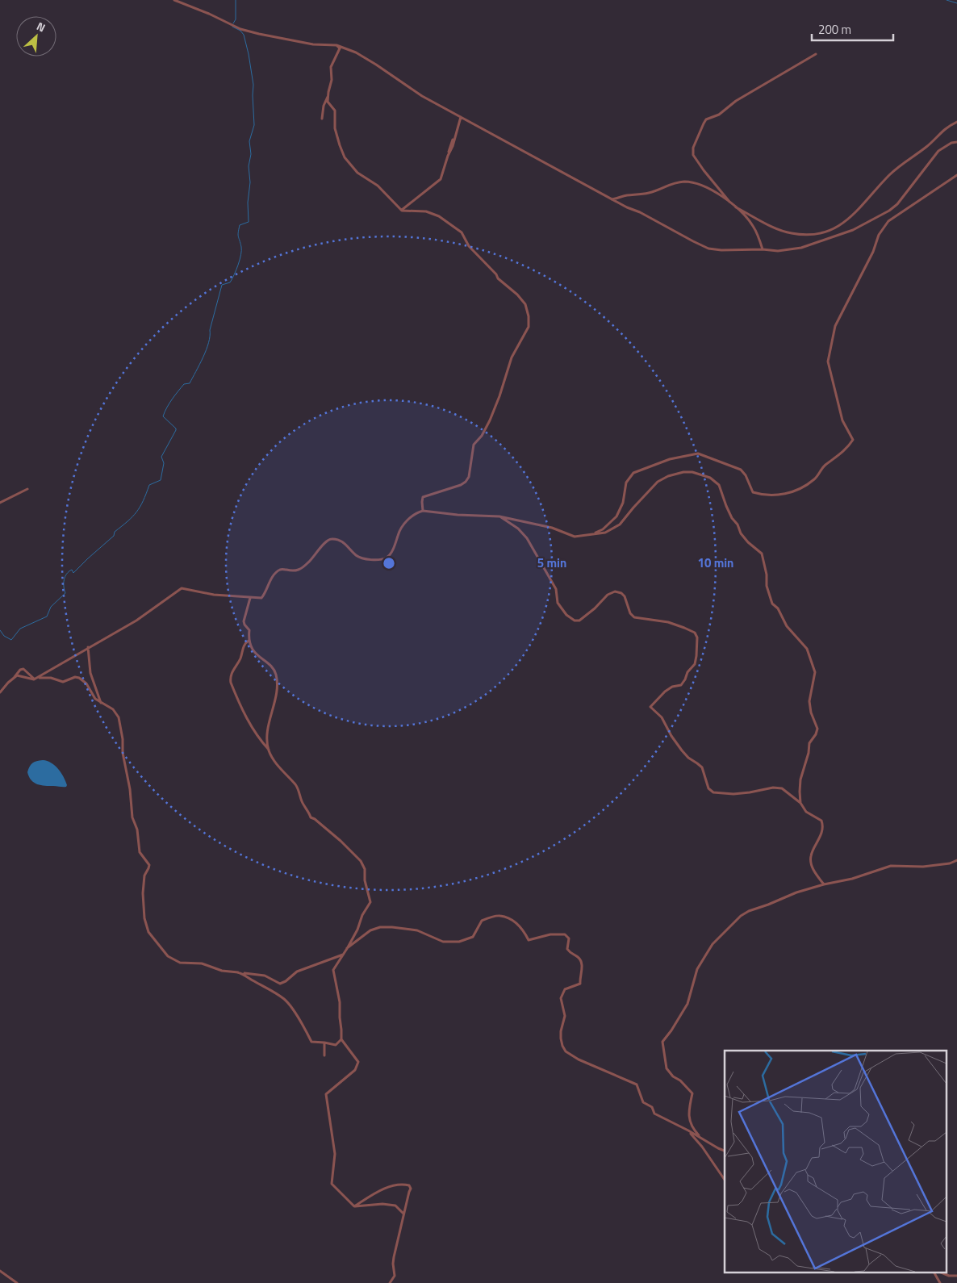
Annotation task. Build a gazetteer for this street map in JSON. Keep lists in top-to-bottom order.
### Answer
{
  "scale_bar": "200 m",
  "north": "top right",
  "rings": ["5 min", "10 min"]
}
